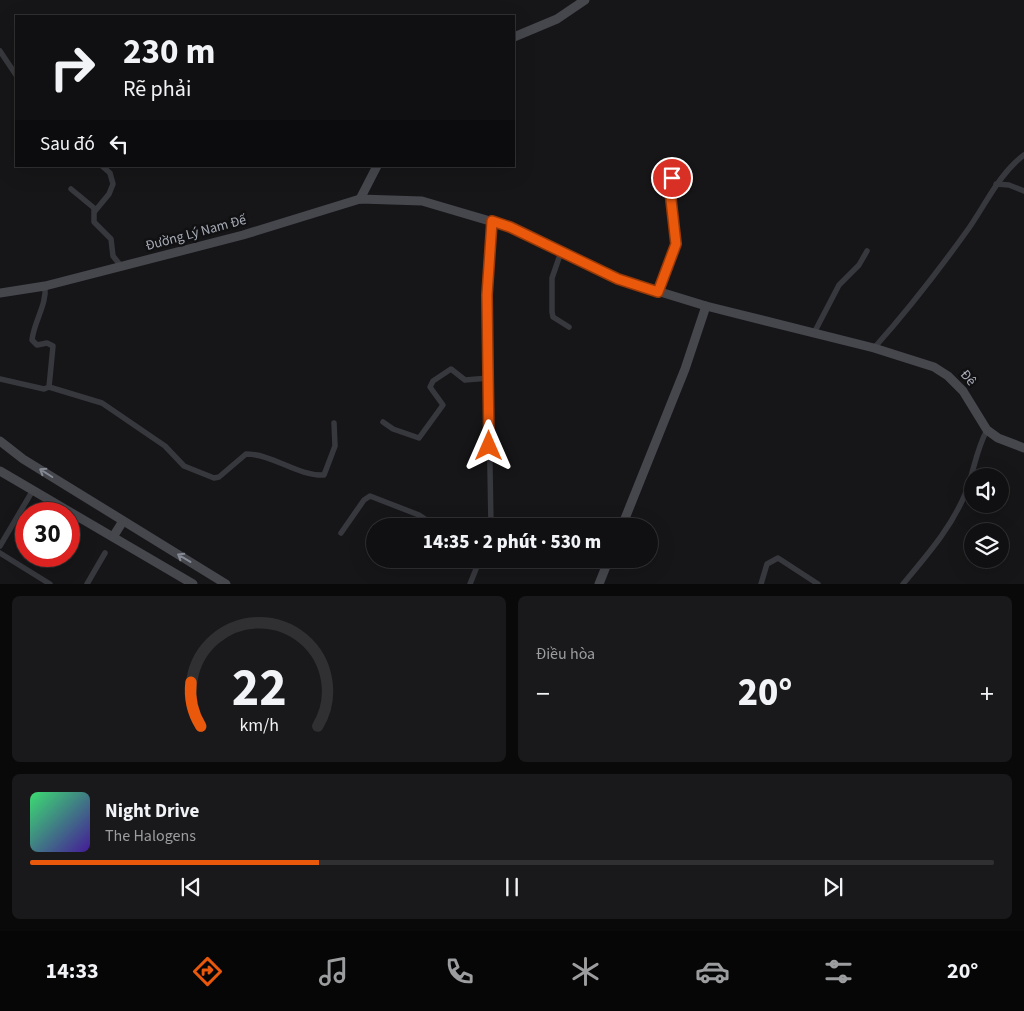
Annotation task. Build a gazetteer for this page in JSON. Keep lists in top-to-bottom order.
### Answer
{
  "streets": {
    "street": ["Đường Lý Nam Đế", "Đê"]
  },
  "crossings": [
    ["Đường Lý Nam Đế", "Đê"]
  ],
  "page": {
    "turn": ["230 m", "Rẽ phải"],
    "then": "Sau đó",
    "limit": "30",
    "trip": "14:35 · 2 phút · 530 m",
    "tile": "Điều hòa",
    "heat": ["−", "20°", "+"],
    "song": ["Night Drive", "The Halogens"],
    "tabs": ["14:33", "20°"],
    "gauge": ["22", "km/h"]
  }
}
